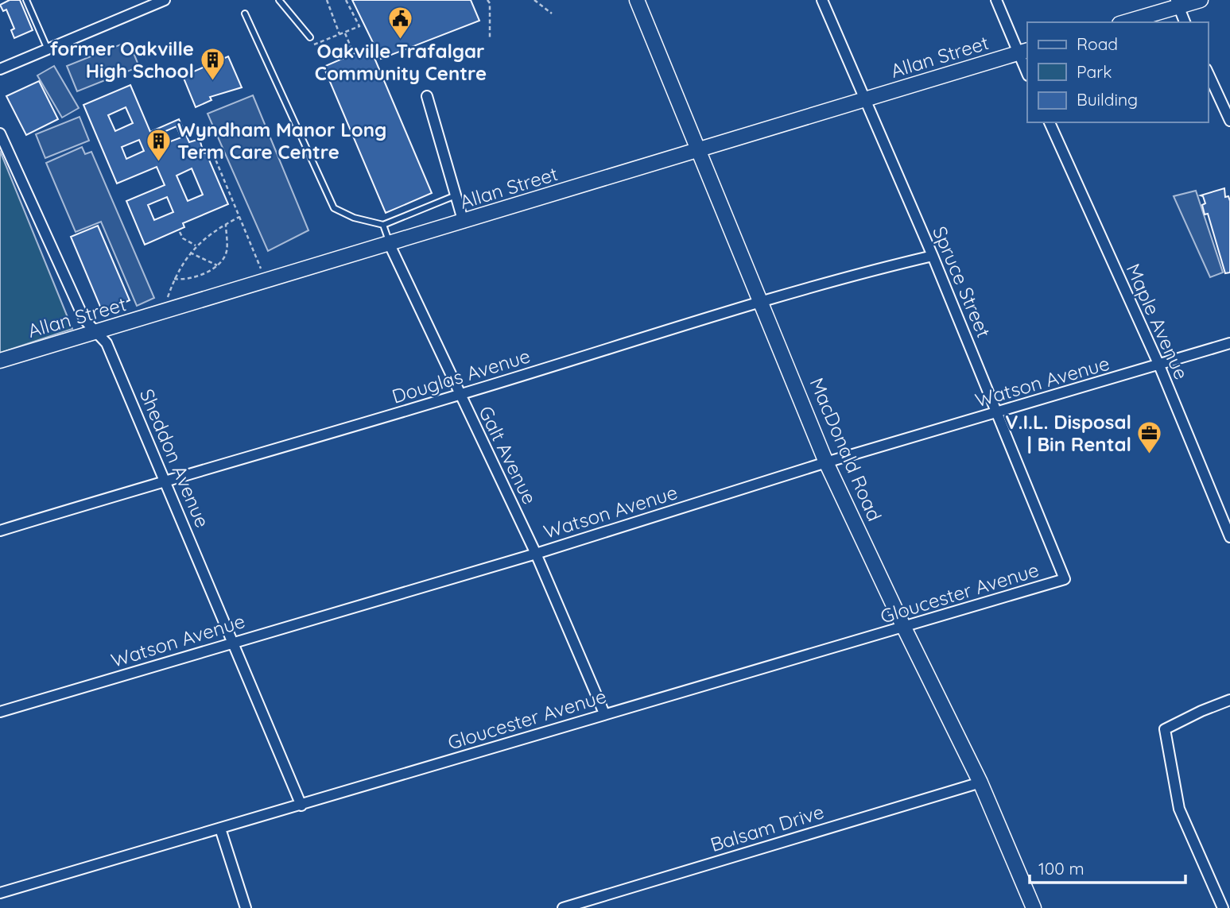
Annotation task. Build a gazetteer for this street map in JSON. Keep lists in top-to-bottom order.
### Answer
{
  "streets": {
    "street": [
      "Allan Street",
      "Spruce Street",
      "Maple Avenue",
      "Douglas Avenue",
      "Watson Avenue",
      "MacDonald Road",
      "Galt Avenue",
      "Sheddon Avenue",
      "Gloucester Avenue",
      "Balsam Drive"
    ]
  },
  "crossings": [
    ["Allan Street", "Spruce Street"],
    ["Allan Street", "MacDonald Road"],
    ["Allan Street", "Galt Avenue"],
    ["Allan Street", "Sheddon Avenue"],
    ["Spruce Street", "Douglas Avenue"],
    ["Spruce Street", "Watson Avenue"],
    ["Spruce Street", "Gloucester Avenue"],
    ["Maple Avenue", "Watson Avenue"],
    ["Douglas Avenue", "MacDonald Road"],
    ["Douglas Avenue", "Galt Avenue"],
    ["Douglas Avenue", "Sheddon Avenue"],
    ["Watson Avenue", "MacDonald Road"],
    ["Watson Avenue", "Galt Avenue"],
    ["Watson Avenue", "Sheddon Avenue"],
    ["MacDonald Road", "Gloucester Avenue"],
    ["MacDonald Road", "Balsam Drive"],
    ["Galt Avenue", "Gloucester Avenue"],
    ["Sheddon Avenue", "Gloucester Avenue"]
  ],
  "places": {
    "public building": ["Oakville Trafalgar Community Centre"],
    "building": ["former Oakville High School", "Wyndham Manor Long Term Care Centre"],
    "office": ["V.I.L. Disposal | Bin Rental"]
  },
  "legend": ["Road", "Park", "Building"],
  "scale_bar": "100 m"
}
